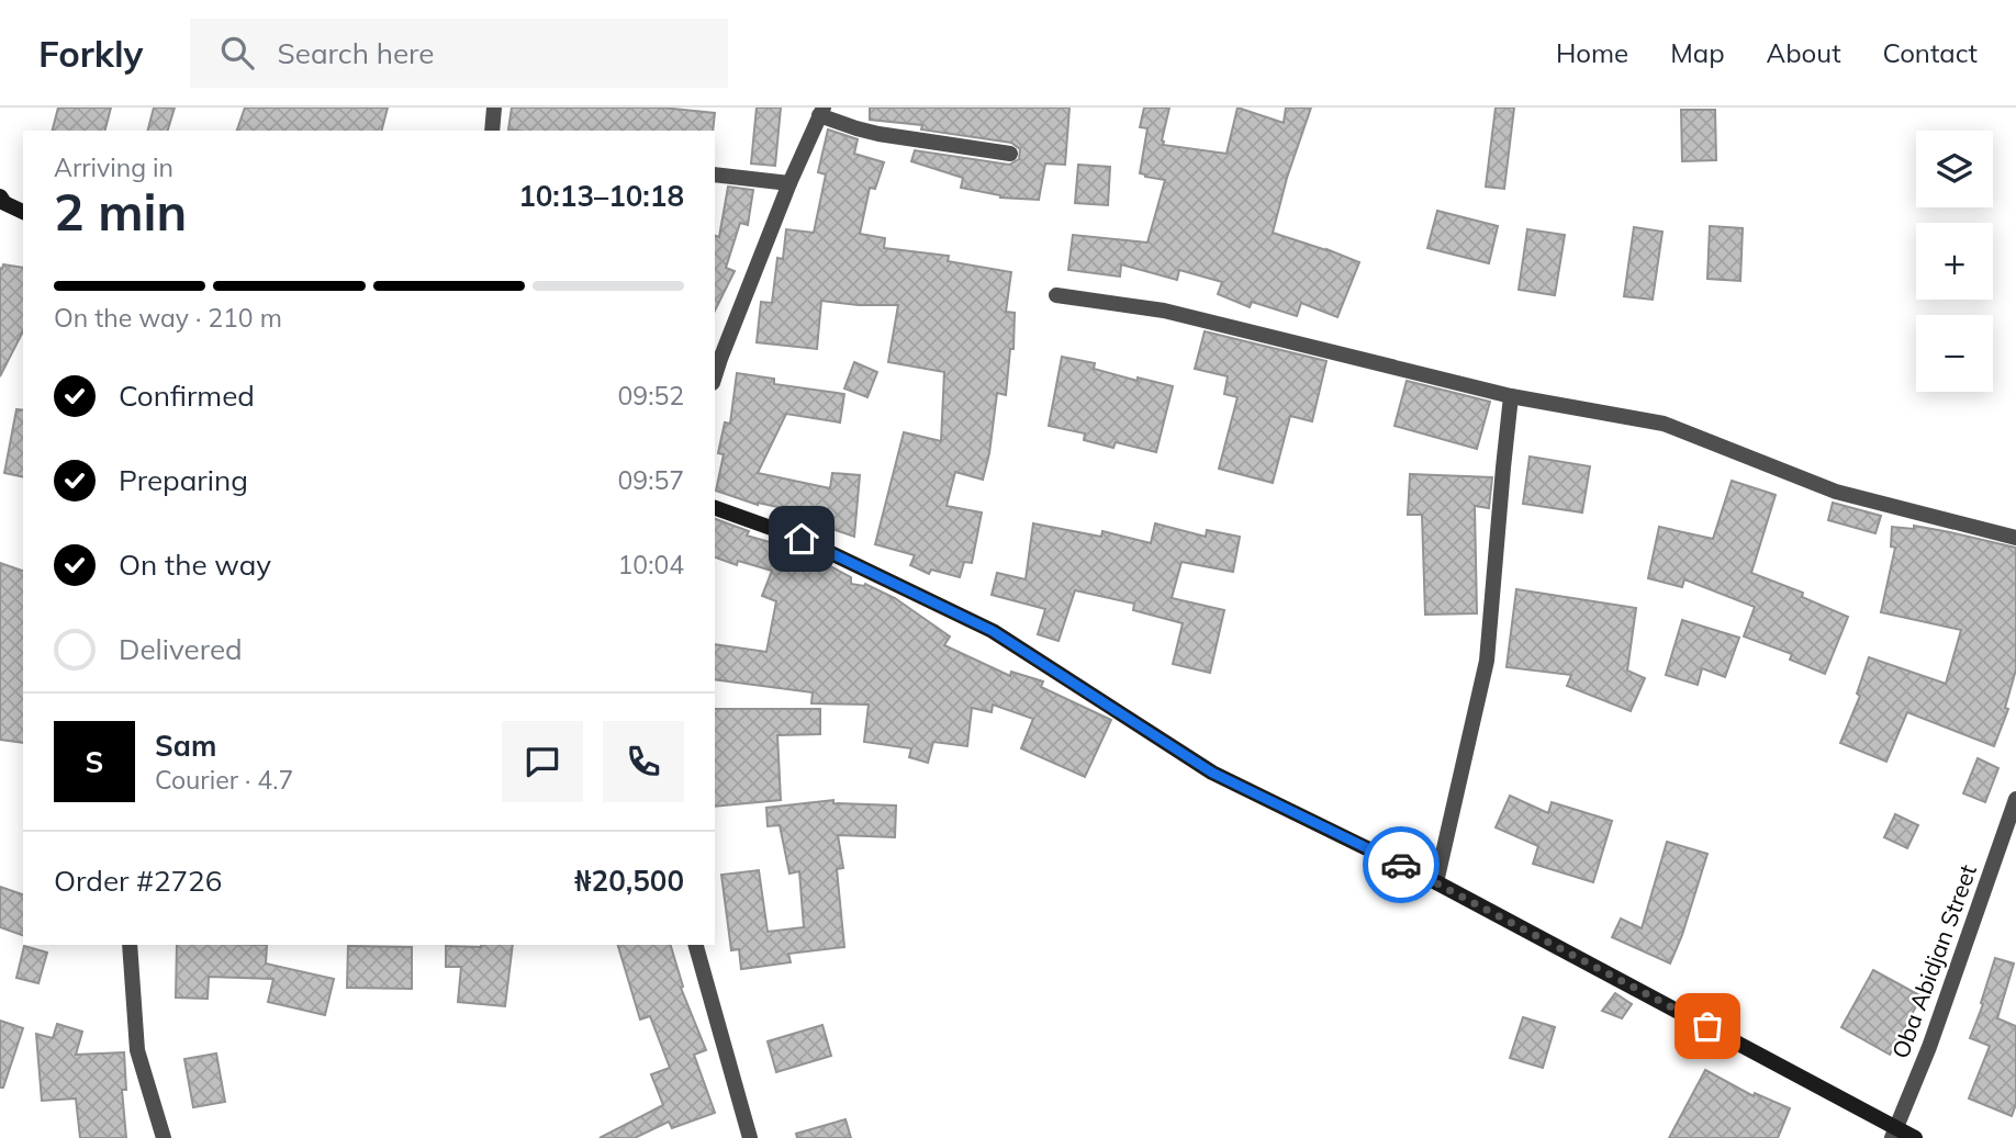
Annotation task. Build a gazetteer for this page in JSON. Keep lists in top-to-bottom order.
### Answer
{
  "streets": {
    "street": ["Oba Abidjan Street"]
  },
  "page": {
    "header": "Forkly",
    "search": "Search here",
    "nav": [
      "Home",
      "Map",
      "About",
      "Contact"
    ],
    "map_buttons": ["+", "−"],
    "heading": ["2 min", "Arriving in", "10:13–10:18"],
    "panel": [
      "Sam",
      "Courier · 4.7",
      "Order #2726",
      "₦20,500"
    ],
    "bar": "On the way · 210 m",
    "list": [
      ["Confirmed", "09:52"],
      ["Preparing", "09:57"],
      ["On the way", "10:04"],
      "Delivered"
    ],
    "round": "S"
  }
}
